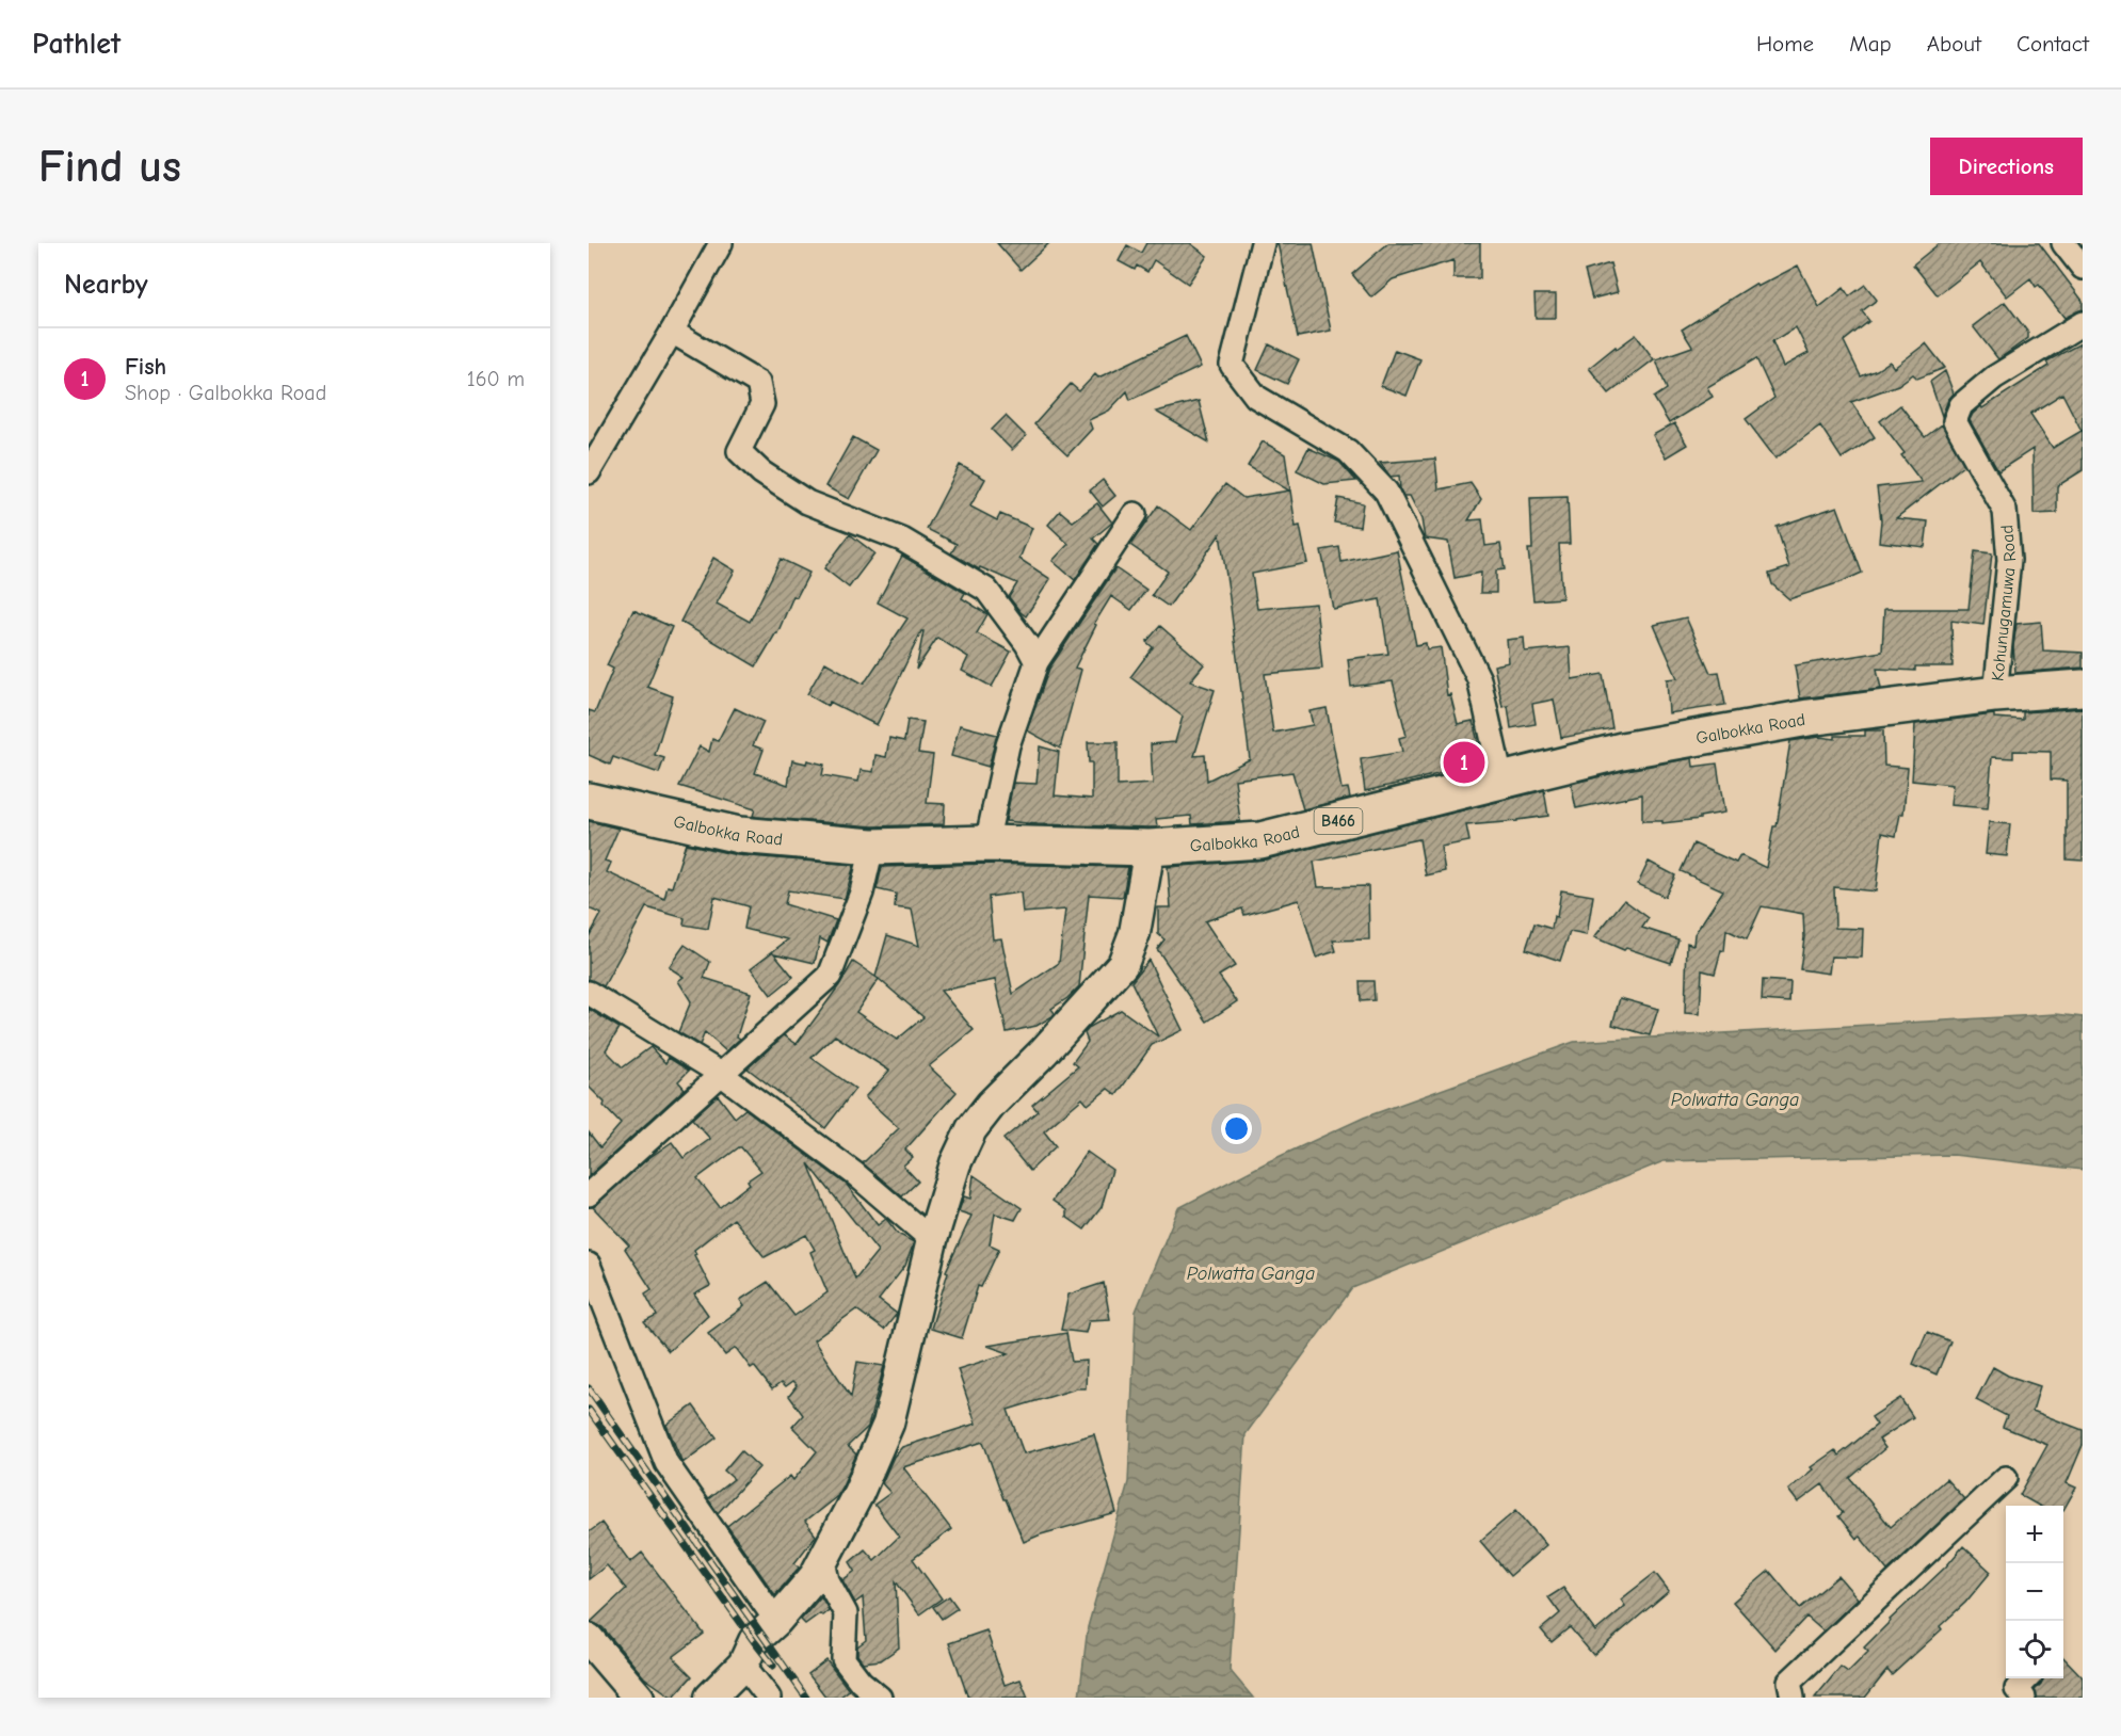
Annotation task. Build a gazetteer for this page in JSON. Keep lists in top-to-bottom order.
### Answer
{
  "streets": {
    "main road": ["Galbokka Road", "B466"],
    "street": ["Kohunugamuwa Road"]
  },
  "crossings": [
    ["Kohunugamuwa Road", "Galbokka Road"]
  ],
  "water": ["Polwatta Ganga"],
  "page": {
    "header": "Pathlet",
    "nav": [
      "Home",
      "Map",
      "About",
      "Contact"
    ],
    "buttons": "Directions",
    "title": "Find us",
    "heading": "Nearby",
    "list": [
      {
        "mark": "1",
        "name": "Fish",
        "note": "Shop · Galbokka Road",
        "value": "160 m"
      }
    ],
    "pins": "1",
    "map_buttons": ["+", "−"]
  }
}
